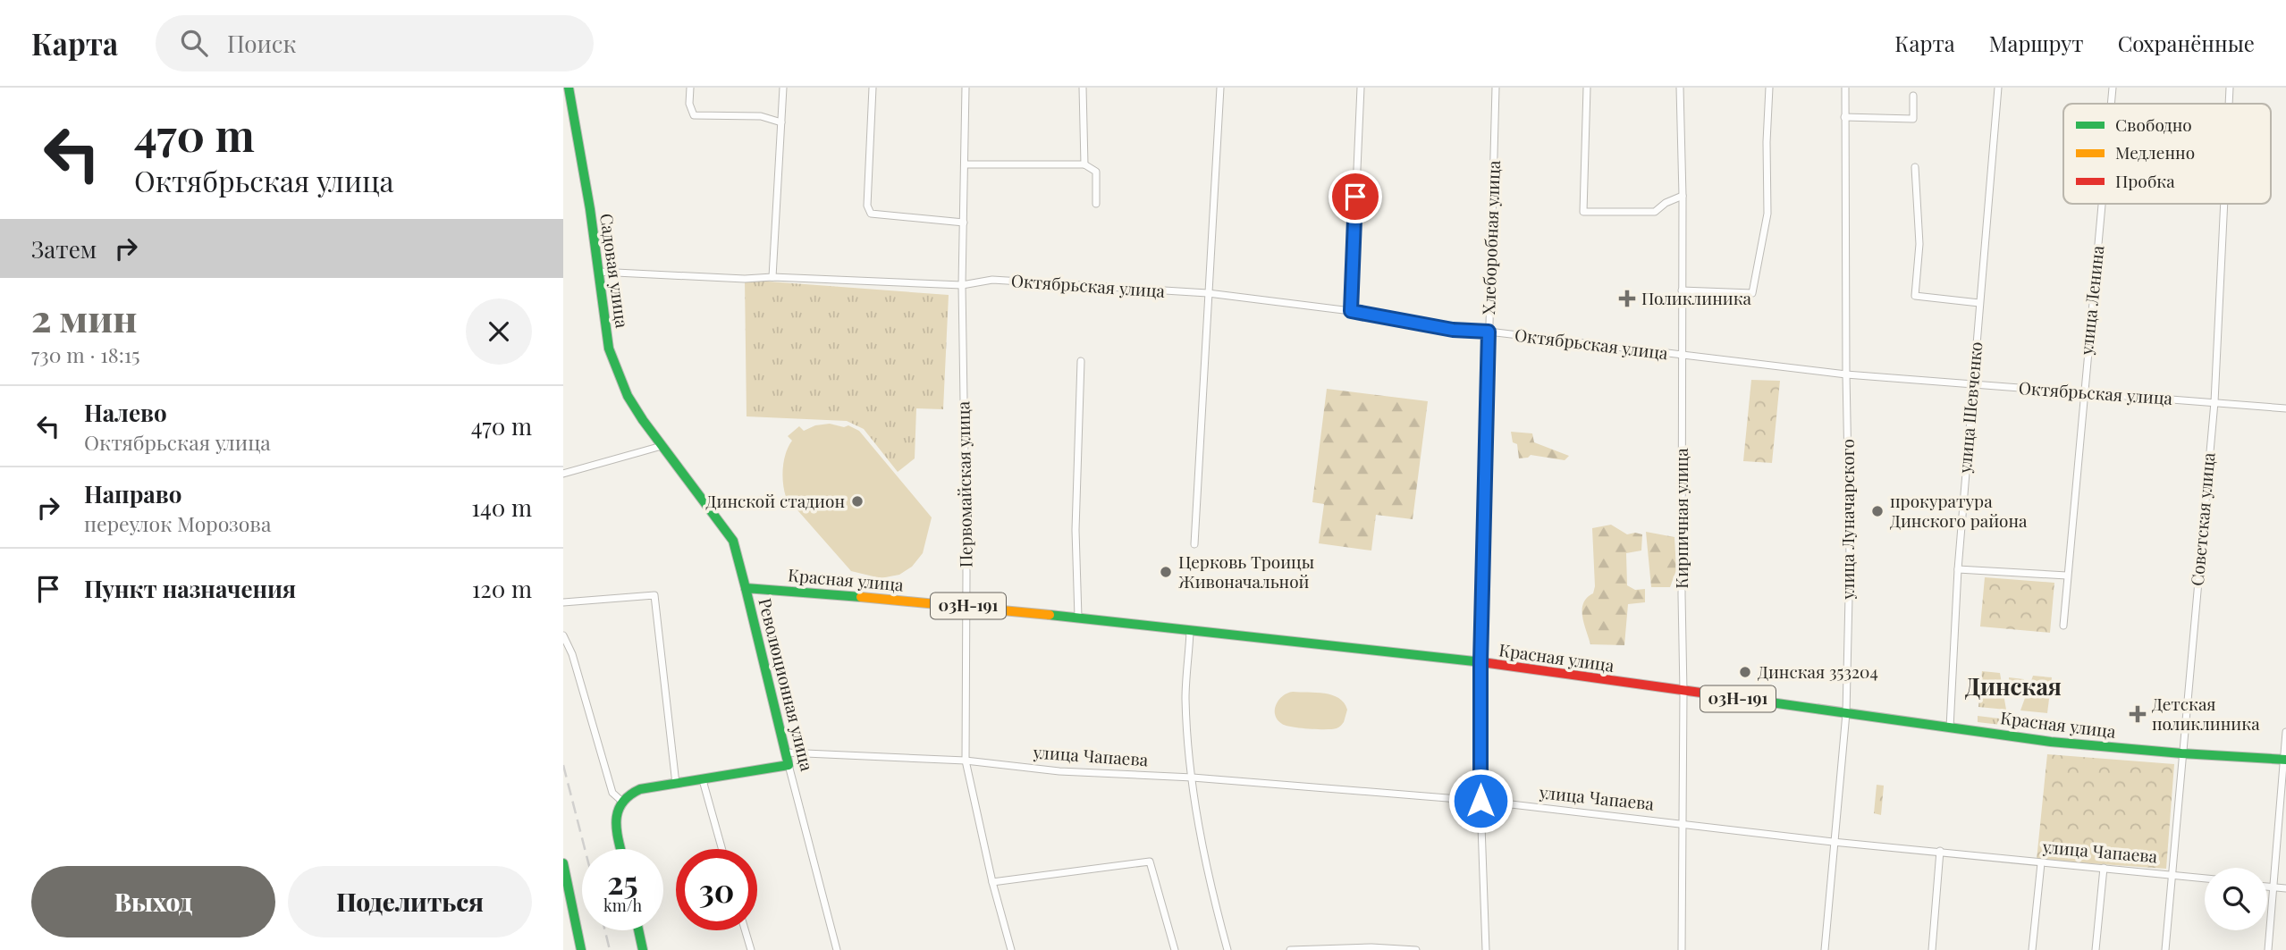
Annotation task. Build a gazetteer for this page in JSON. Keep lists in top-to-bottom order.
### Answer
{
  "streets": {
    "main road": [
      "Садовая улица",
      "Красная улица",
      "03Н-191",
      "Революционная улица"
    ],
    "street": [
      "Хлеборобная улица",
      "Октябрьская улица",
      "улица Ленина",
      "улица Шевченко",
      "Первомайская улица",
      "Кирпичная улица",
      "улица Луначарского",
      "Советская улица",
      "улица Чапаева"
    ]
  },
  "crossings": [
    ["Хлеборобная улица", "Октябрьская улица"],
    ["Хлеборобная улица", "Красная улица"],
    ["Хлеборобная улица", "улица Чапаева"],
    ["Садовая улица", "Октябрьская улица"],
    ["Садовая улица", "Революционная улица"],
    ["Октябрьская улица", "улица Ленина"],
    ["Октябрьская улица", "улица Шевченко"],
    ["Октябрьская улица", "Первомайская улица"],
    ["Октябрьская улица", "Кирпичная улица"],
    ["Октябрьская улица", "улица Луначарского"],
    ["Октябрьская улица", "Советская улица"],
    ["улица Шевченко", "Красная улица"],
    ["Первомайская улица", "Красная улица"],
    ["Первомайская улица", "улица Чапаева"],
    ["Кирпичная улица", "Красная улица"],
    ["Кирпичная улица", "улица Чапаева"],
    ["улица Луначарского", "Красная улица"],
    ["улица Луначарского", "улица Чапаева"],
    ["Советская улица", "Красная улица"],
    ["Советская улица", "улица Чапаева"],
    ["Красная улица", "Революционная улица"],
    ["Революционная улица", "улица Чапаева"]
  ],
  "districts": ["Динская"],
  "places": {
    "health": ["Поликлиника", "Детская поликлиника"],
    "other": [
      "Динской стадион",
      "прокуратура Динского района",
      "Церковь Троицы Живоначальной",
      "Динская 353204"
    ]
  },
  "legend": ["Свободно", "Медленно", "Пробка"],
  "page": {
    "header": "Карта",
    "search": "Поиск",
    "nav": ["Карта", "Маршрут", "Сохранённые"],
    "turn": ["470 m", "Октябрьская улица"],
    "then": "Затем",
    "heading": ["2 мин", "730 m · 18:15"],
    "list": [
      {
        "name": "Налево",
        "note": "Октябрьская улица",
        "value": "470 m"
      },
      {
        "name": "Направо",
        "note": "переулок Морозова",
        "value": "140 m"
      },
      {
        "name": "Пункт назначения",
        "value": "120 m"
      }
    ],
    "speed": "25 km/h",
    "limit": "30",
    "buttons": ["Выход", "Поделиться"]
  }
}
